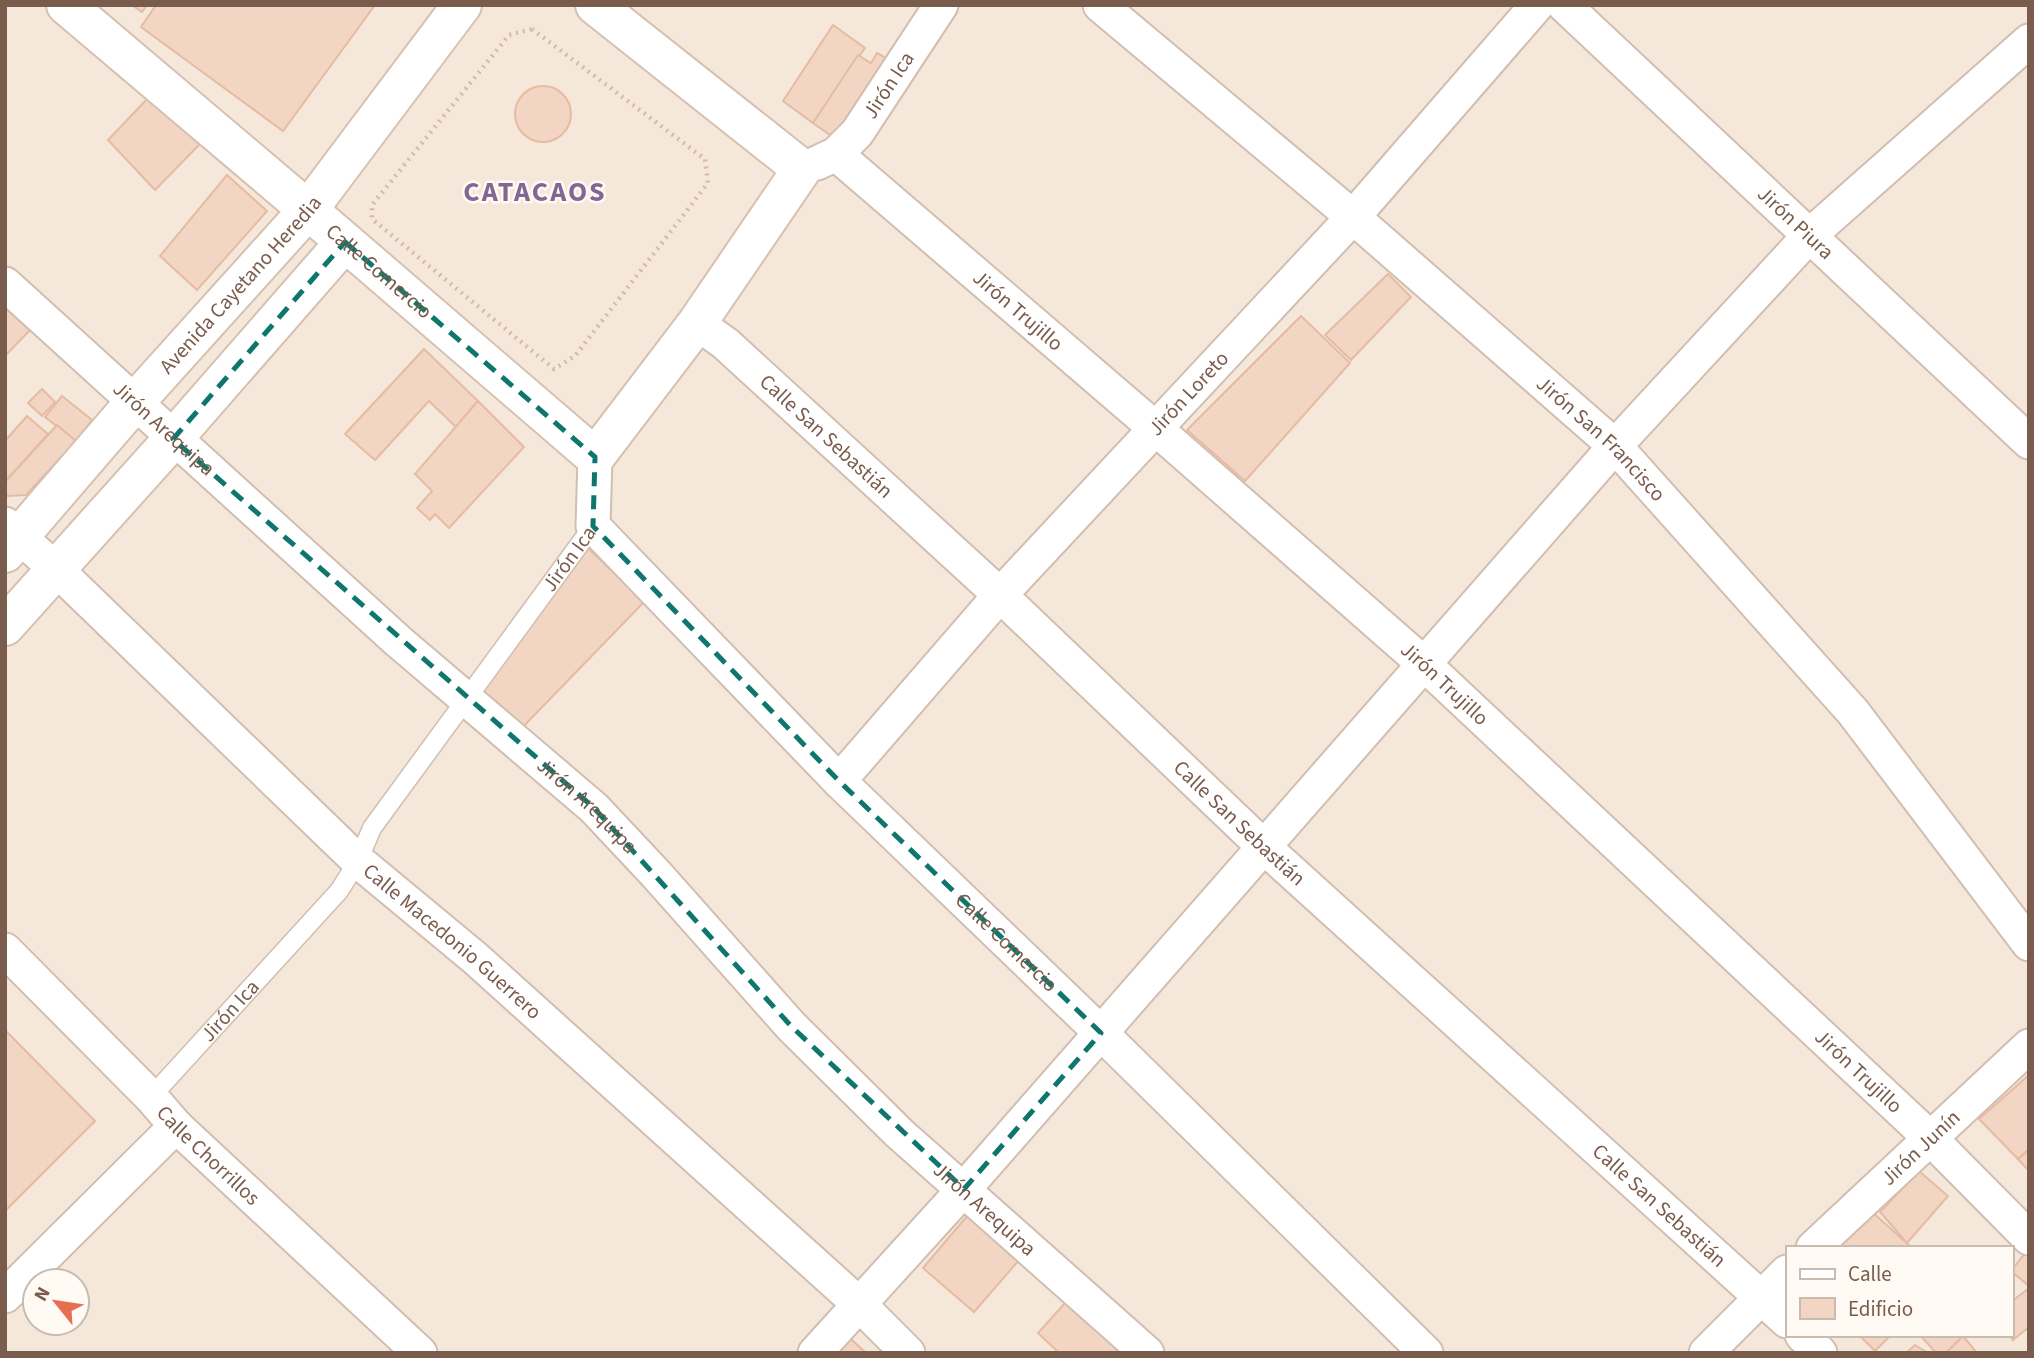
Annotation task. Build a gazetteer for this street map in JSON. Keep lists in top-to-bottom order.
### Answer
{
  "streets": {
    "main road": ["Calle Comercio", "Avenida Cayetano Heredia"],
    "street": [
      "Jirón Ica",
      "Jirón Piura",
      "Jirón Trujillo",
      "Jirón Loreto",
      "Jirón Arequipa",
      "Calle San Sebastián",
      "Jirón San Francisco",
      "Calle Macedonio Guerrero",
      "Jirón Junín",
      "Calle Chorrillos"
    ]
  },
  "crossings": [
    ["Jirón Ica", "Calle Comercio"],
    ["Jirón Ica", "Jirón Trujillo"],
    ["Jirón Ica", "Jirón Arequipa"],
    ["Jirón Ica", "Calle Macedonio Guerrero"],
    ["Jirón Ica", "Calle Chorrillos"],
    ["Calle Comercio", "Avenida Cayetano Heredia"],
    ["Calle Comercio", "Jirón Loreto"],
    ["Avenida Cayetano Heredia", "Jirón Arequipa"],
    ["Avenida Cayetano Heredia", "Calle Macedonio Guerrero"],
    ["Jirón Trujillo", "Jirón Loreto"],
    ["Jirón Trujillo", "Jirón Junín"],
    ["Jirón Loreto", "Calle San Sebastián"],
    ["Jirón Loreto", "Jirón San Francisco"]
  ],
  "districts": ["CATACAOS"],
  "legend": ["Calle", "Edificio"],
  "north": "top left"
}
